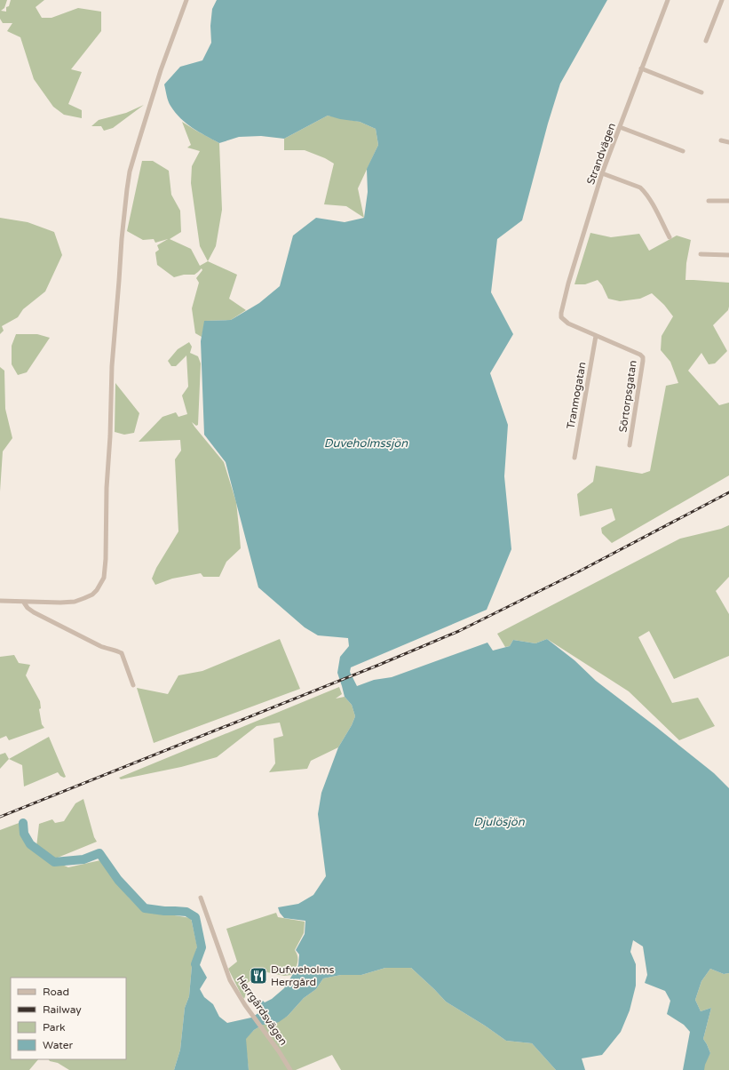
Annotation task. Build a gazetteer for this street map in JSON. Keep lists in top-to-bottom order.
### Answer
{
  "streets": {
    "street": [
      "Strandvägen",
      "Tranmogatan",
      "Sörtorpsgatan",
      "Herrgårdsvägen"
    ]
  },
  "crossings": [
    ["Strandvägen", "Sörtorpsgatan"],
    ["Tranmogatan", "Sörtorpsgatan"]
  ],
  "water": ["Duveholmssjön", "Djulösjön"],
  "places": {
    "restaurant": ["Dufweholms Herrgård"]
  },
  "legend": [
    "Road",
    "Railway",
    "Park",
    "Water"
  ]
}
